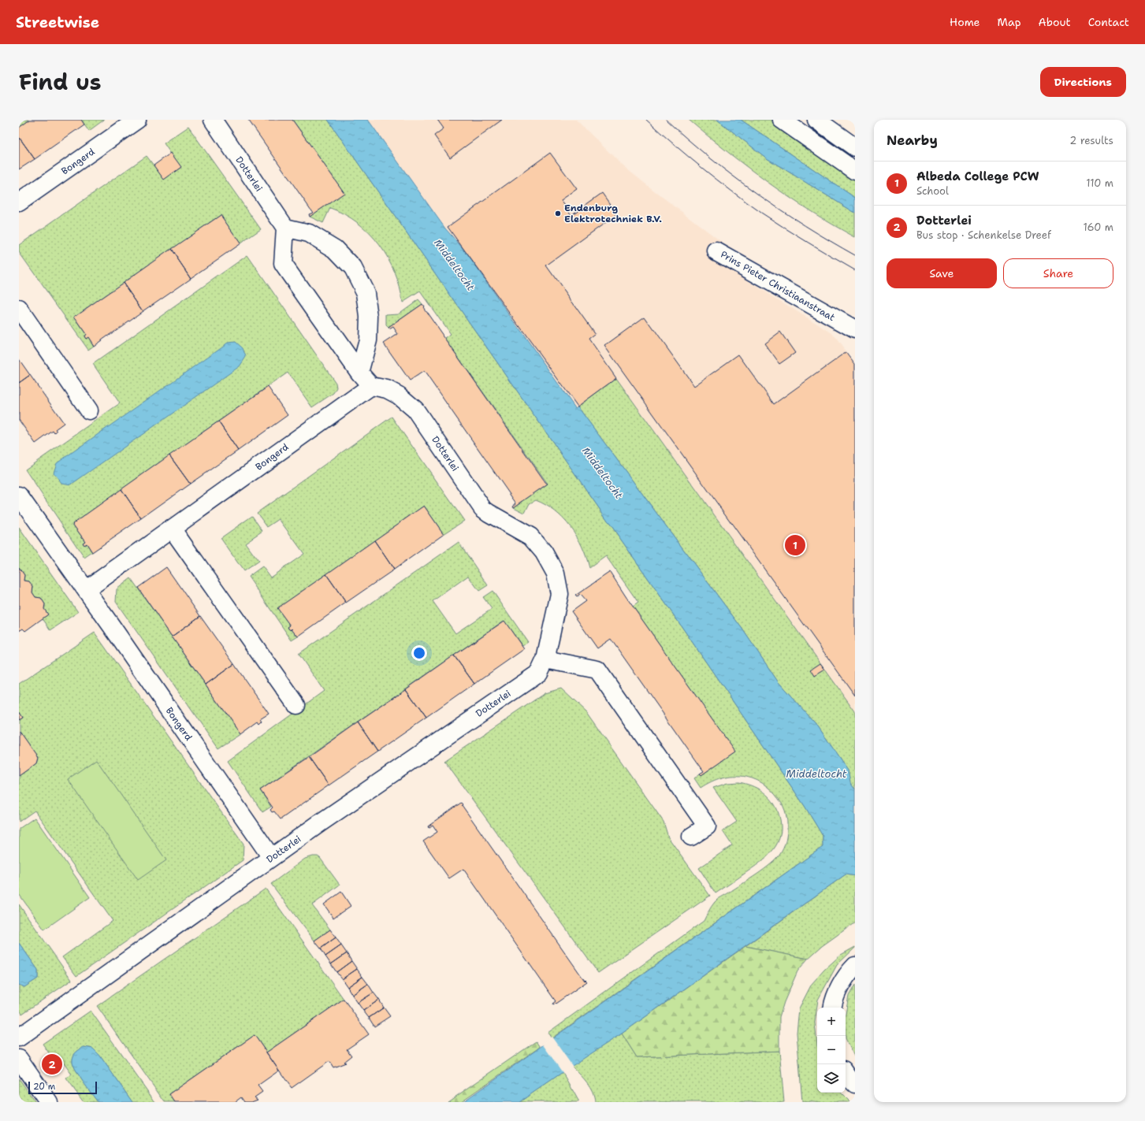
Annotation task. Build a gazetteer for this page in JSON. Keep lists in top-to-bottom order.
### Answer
{
  "streets": {
    "street": ["Bongerd", "Dotterlei", "Prins Pieter Christiaanstraat"]
  },
  "crossings": [
    ["Bongerd", "Dotterlei"]
  ],
  "water": ["Middeltocht"],
  "places": ["Endenburg Elektrotechniek B.V."],
  "scale_bar": "20 m",
  "page": {
    "header": "Streetwise",
    "nav": [
      "Home",
      "Map",
      "About",
      "Contact"
    ],
    "title": "Find us",
    "buttons": [
      "Directions",
      ["Save", "Share"]
    ],
    "heading": ["Nearby", "2 results"],
    "list": [
      {
        "mark": "1",
        "name": "Albeda College PCW",
        "note": "School",
        "value": "110 m"
      },
      {
        "mark": "2",
        "name": "Dotterlei",
        "note": "Bus stop · Schenkelse Dreef",
        "value": "160 m"
      }
    ],
    "pins": ["1", "2"],
    "map_buttons": ["+", "−"],
    "scale": "20 m"
  }
}
